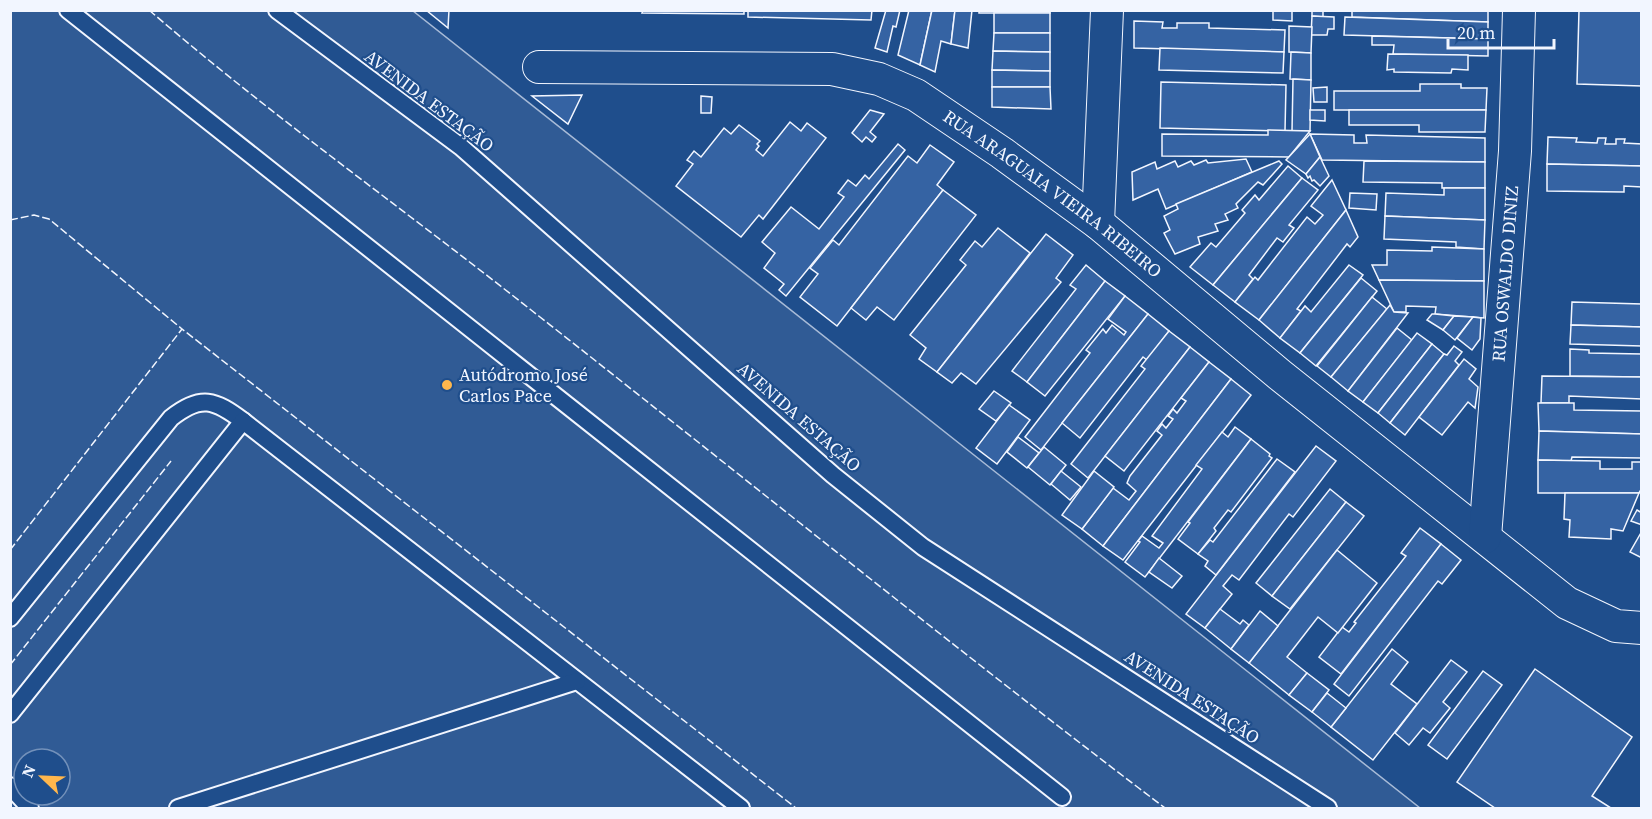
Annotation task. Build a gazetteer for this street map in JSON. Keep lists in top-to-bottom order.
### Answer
{
  "streets": {
    "street": ["RUA ARAGUAIA VIEIRA RIBEIRO", "RUA OSWALDO DINIZ"],
    "lane": ["AVENIDA ESTAÇÃO"]
  },
  "crossings": [
    ["RUA ARAGUAIA VIEIRA RIBEIRO", "RUA OSWALDO DINIZ"]
  ],
  "places": ["Autódromo José Carlos Pace"],
  "scale_bar": "20 m",
  "north": "top left"
}
